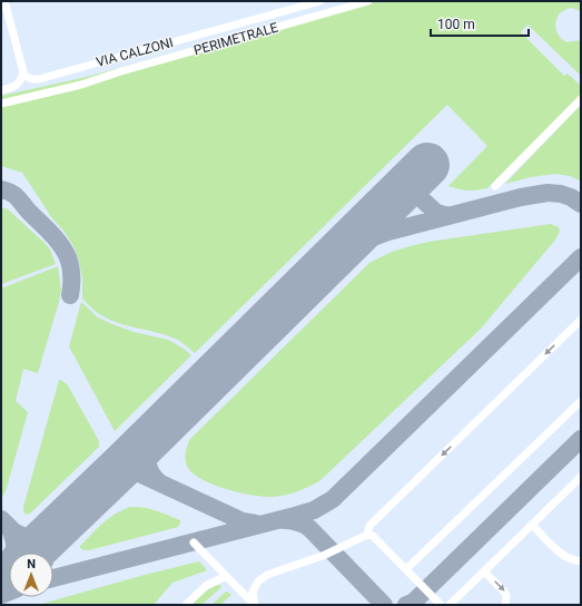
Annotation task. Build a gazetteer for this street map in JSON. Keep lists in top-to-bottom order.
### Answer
{
  "streets": {
    "street": ["PERIMETRALE", "VIA CALZONI"]
  },
  "scale_bar": "100 m",
  "north": "top"
}
